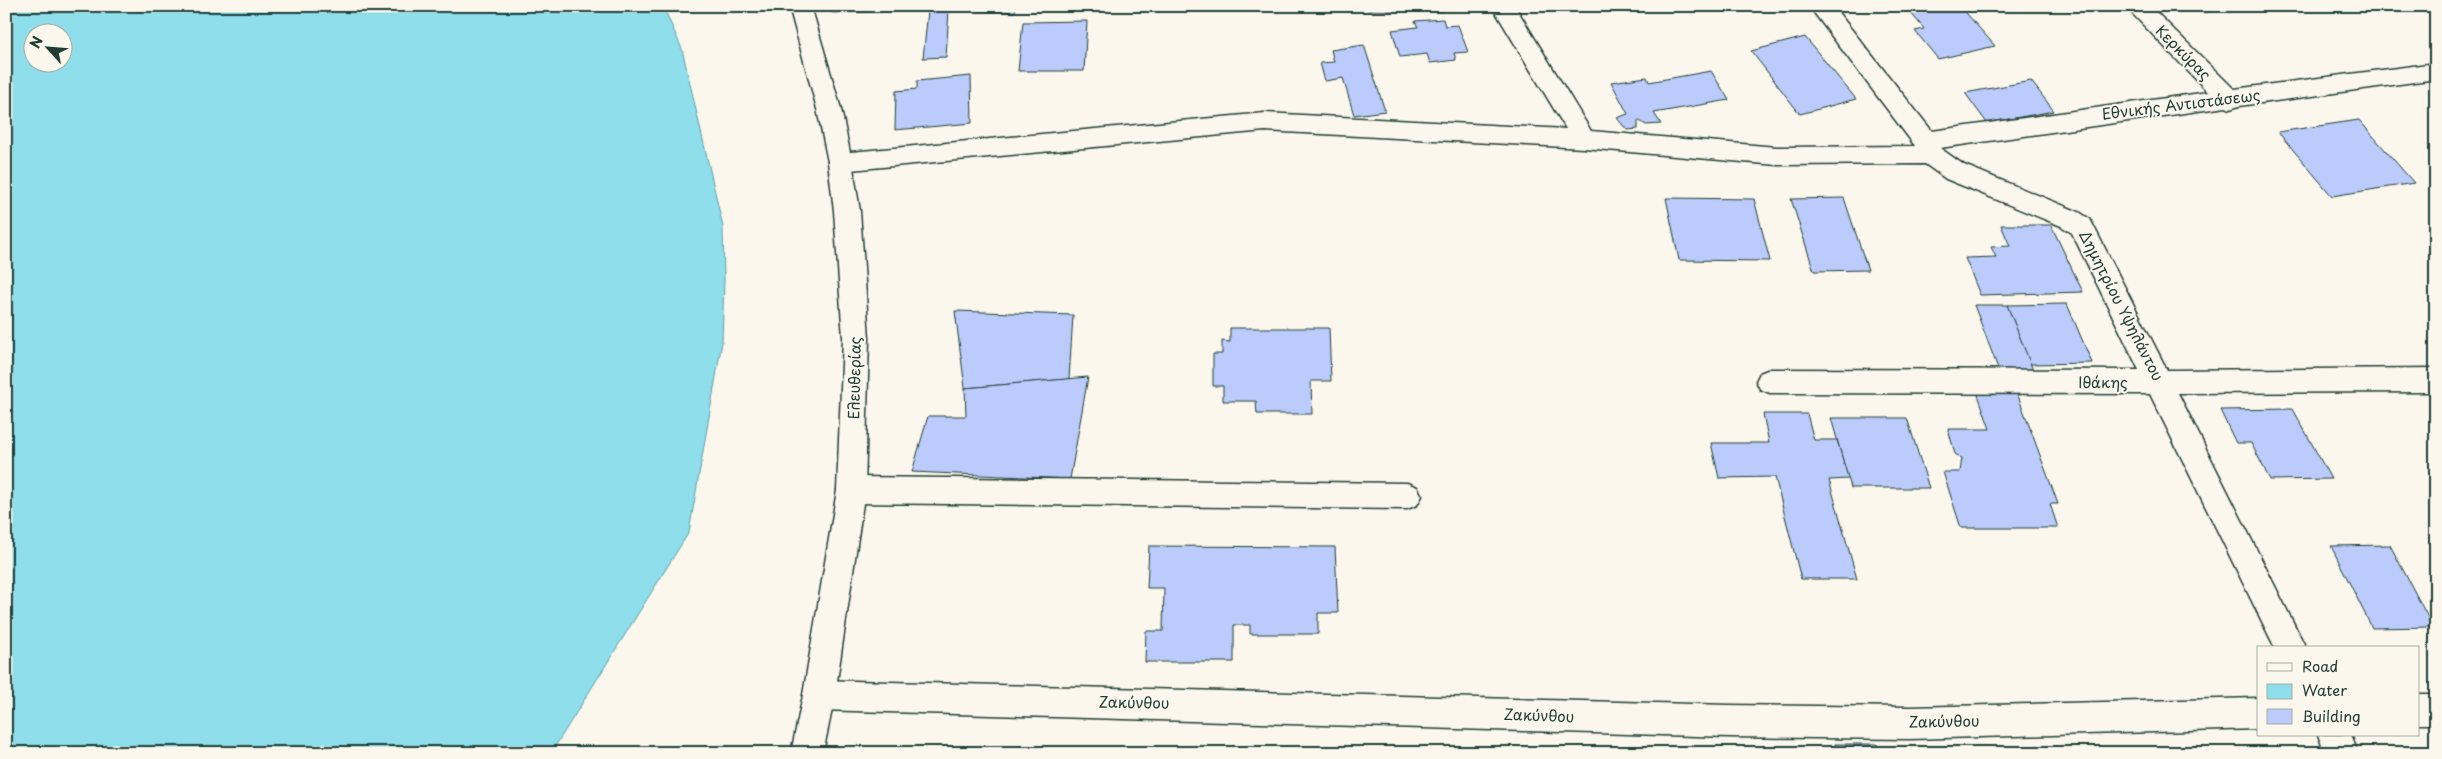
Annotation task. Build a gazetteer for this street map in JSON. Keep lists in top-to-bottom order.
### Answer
{
  "streets": {
    "street": [
      "Κερκύρας",
      "Εθνικής Αντιστάσεως",
      "Δημητρίου Υψηλάντου",
      "Ελευθερίας",
      "Ιθάκης",
      "Ζακύνθου"
    ]
  },
  "crossings": [
    ["Κερκύρας", "Εθνικής Αντιστάσεως"],
    ["Εθνικής Αντιστάσεως", "Δημητρίου Υψηλάντου"],
    ["Εθνικής Αντιστάσεως", "Ελευθερίας"],
    ["Δημητρίου Υψηλάντου", "Ιθάκης"],
    ["Ελευθερίας", "Ζακύνθου"]
  ],
  "legend": ["Road", "Water", "Building"],
  "north": "top left"
}
